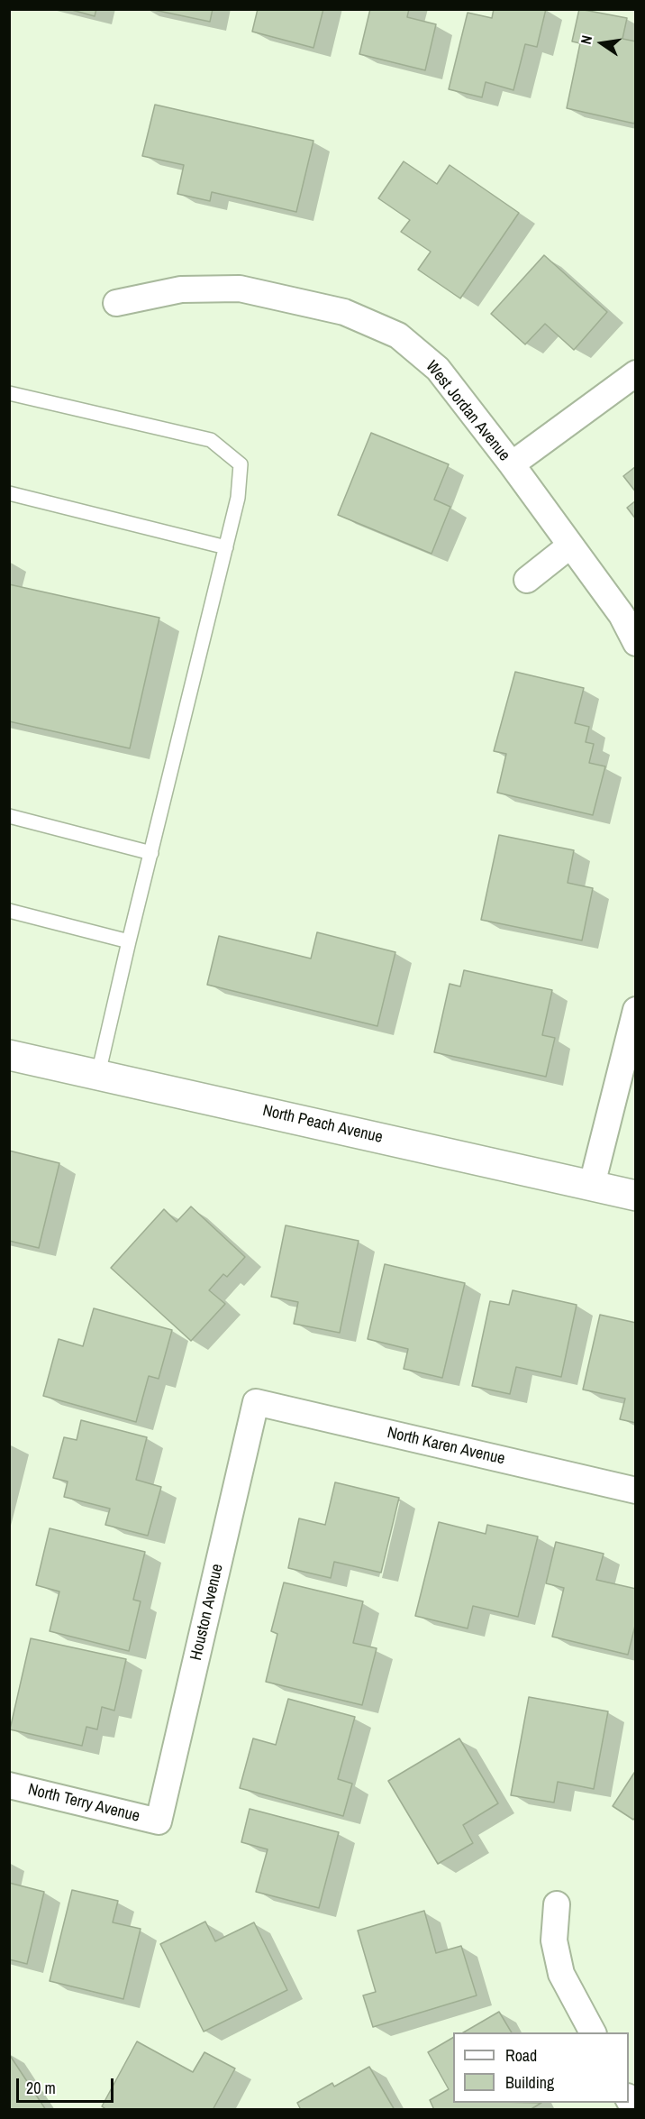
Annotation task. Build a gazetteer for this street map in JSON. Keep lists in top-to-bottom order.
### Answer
{
  "streets": {
    "street": [
      "West Jordan Avenue",
      "North Peach Avenue",
      "North Karen Avenue",
      "Houston Avenue",
      "North Terry Avenue"
    ]
  },
  "crossings": [
    ["North Karen Avenue", "Houston Avenue"],
    ["Houston Avenue", "North Terry Avenue"]
  ],
  "legend": ["Road", "Building"],
  "scale_bar": "20 m",
  "north": "left"
}
